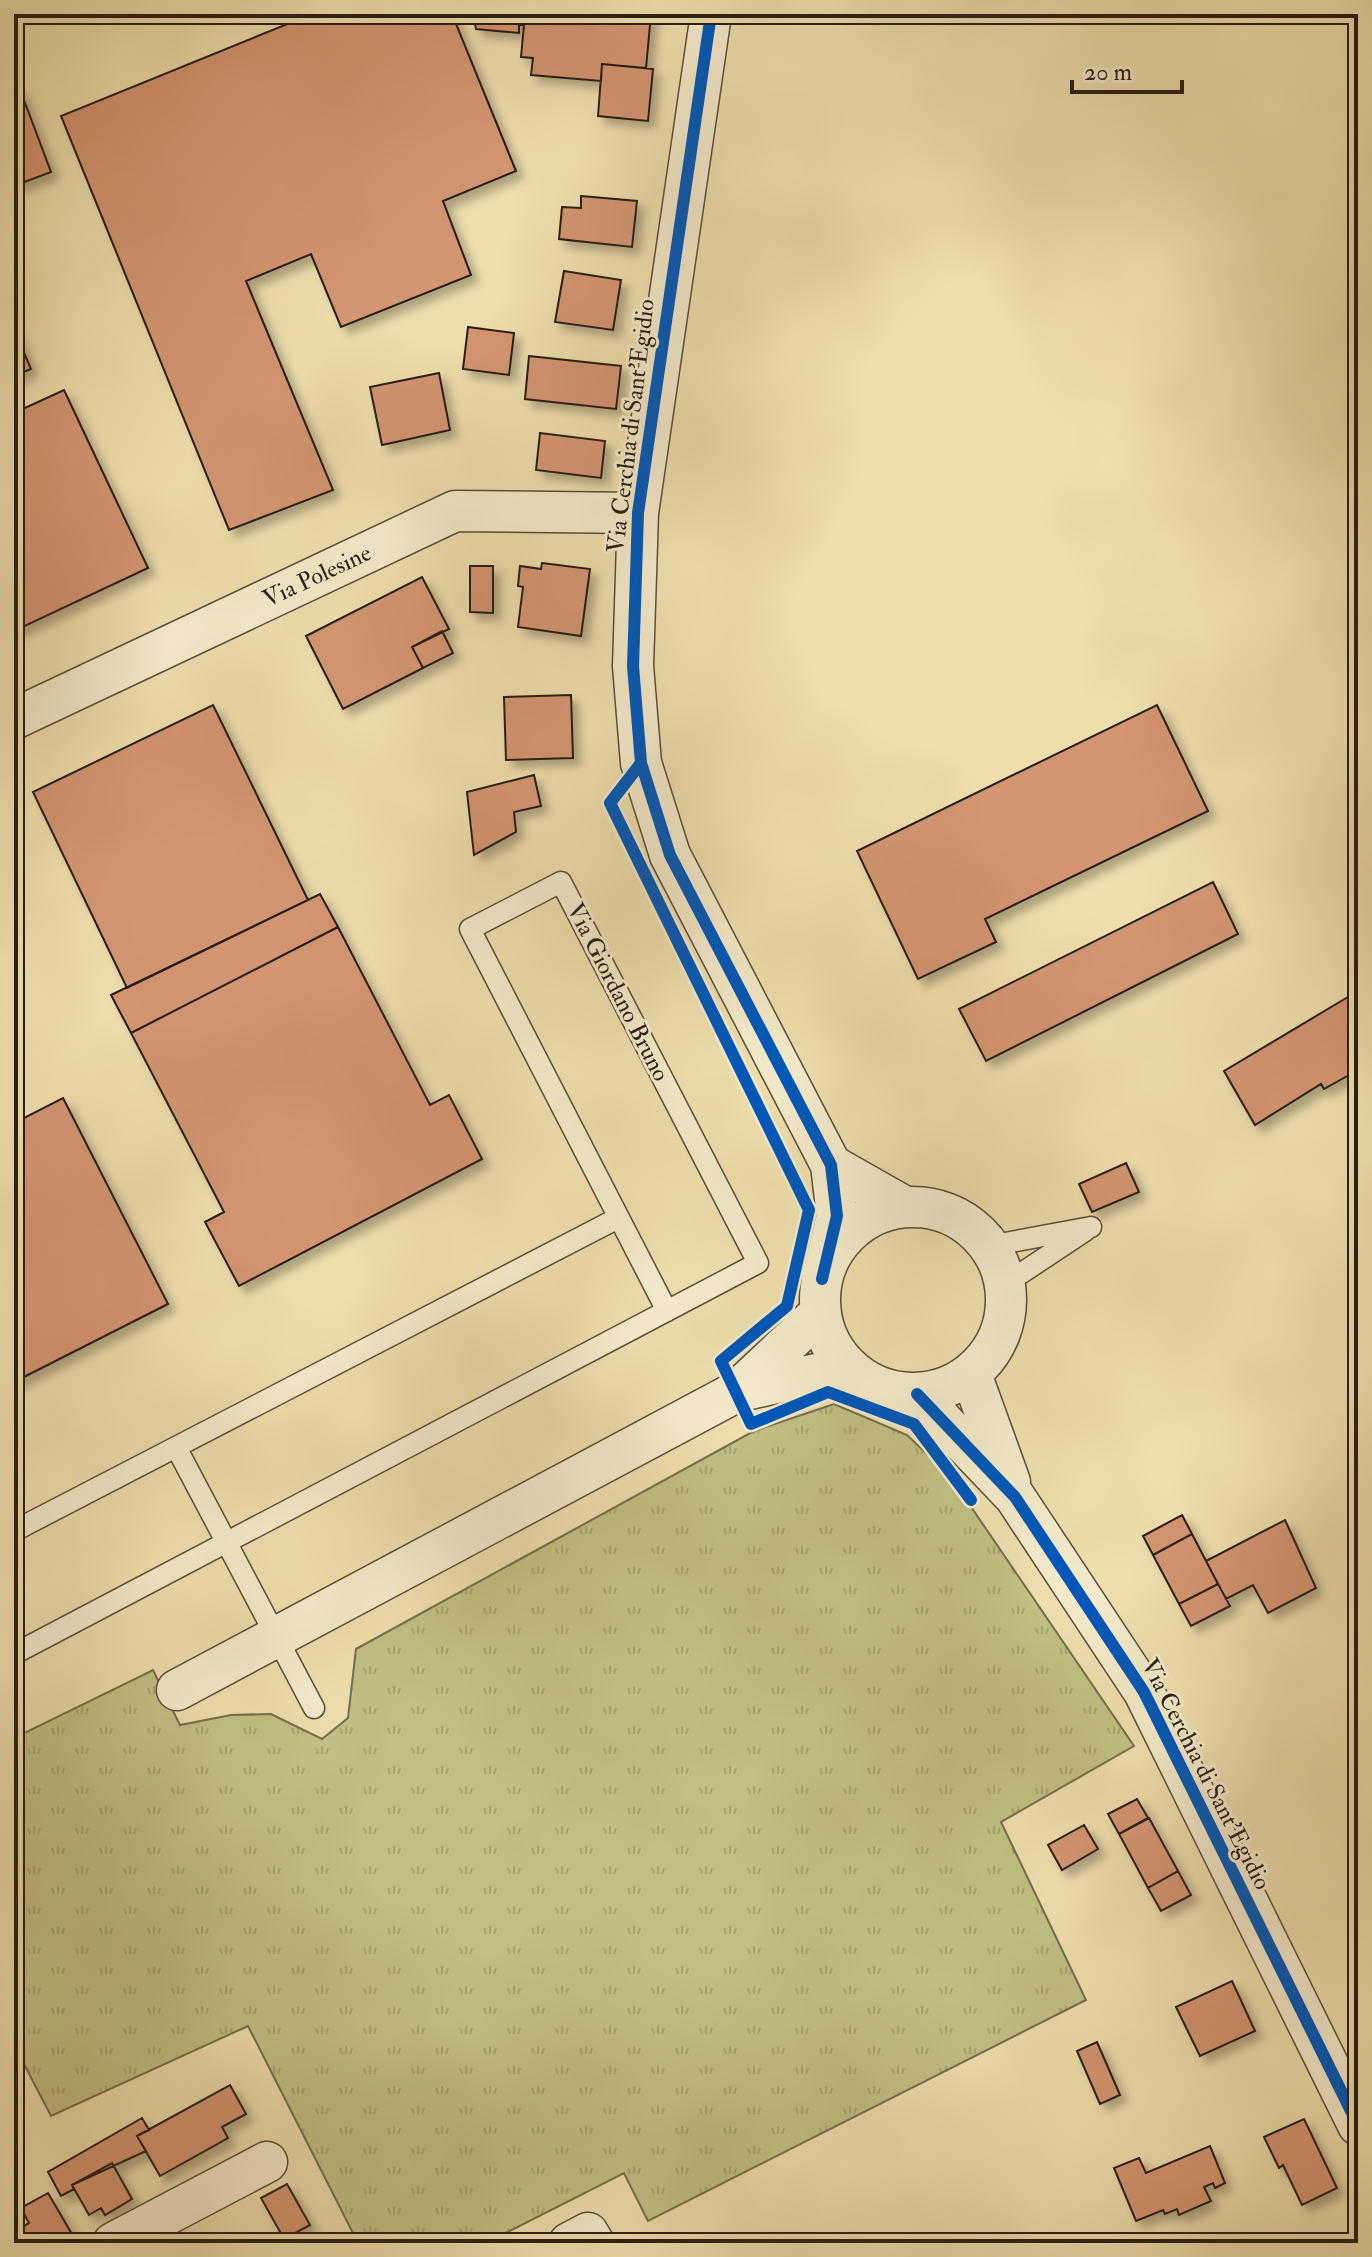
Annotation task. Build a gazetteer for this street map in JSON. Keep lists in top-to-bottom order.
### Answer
{
  "streets": {
    "street": ["Via Cerchia di Sant'Egidio", "Via Polesine"],
    "lane": ["Via Giordano Bruno"]
  },
  "crossings": [
    ["Via Cerchia di Sant'Egidio", "Via Polesine"]
  ],
  "scale_bar": "20 m"
}
